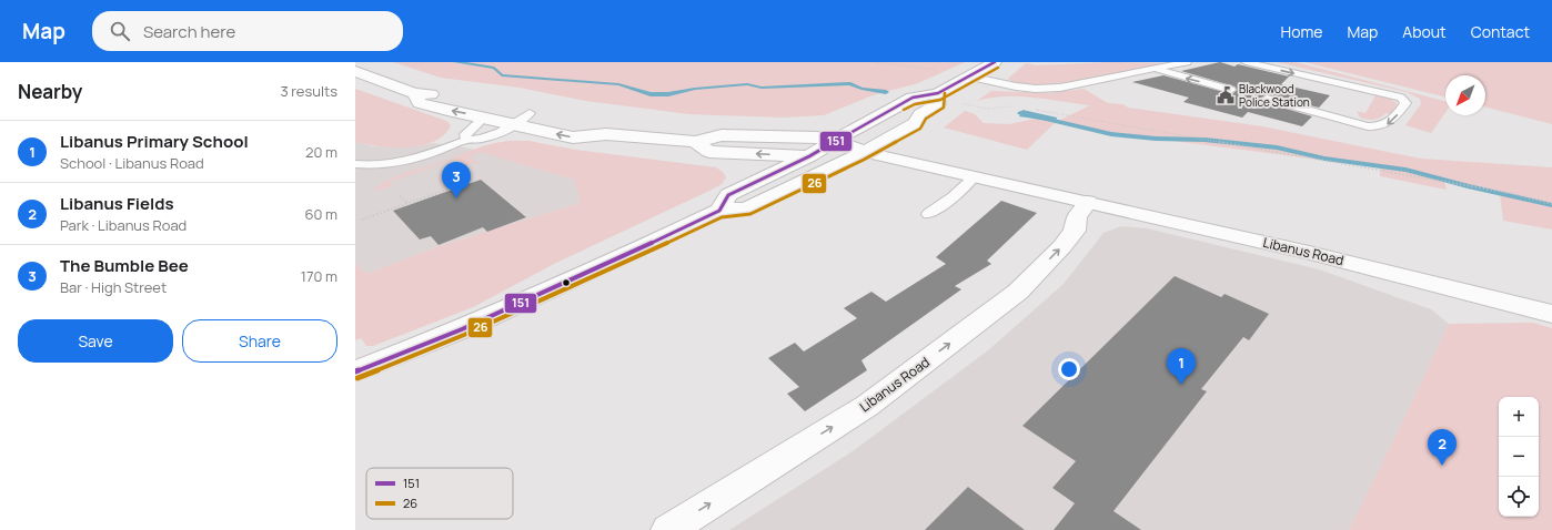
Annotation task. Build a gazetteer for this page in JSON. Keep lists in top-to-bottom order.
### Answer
{
  "streets": {
    "main road": ["Libanus Road"]
  },
  "places": {
    "public building": ["Blackwood Police Station"]
  },
  "lines": ["transit line 151", "transit line 26"],
  "legend": ["151", "26"],
  "north": "bottom left",
  "page": {
    "header": "Map",
    "search": "Search here",
    "nav": [
      "Home",
      "Map",
      "About",
      "Contact"
    ],
    "heading": ["Nearby", "3 results"],
    "list": [
      {
        "mark": "1",
        "name": "Libanus Primary School",
        "note": "School · Libanus Road",
        "value": "20 m"
      },
      {
        "mark": "2",
        "name": "Libanus Fields",
        "note": "Park · Libanus Road",
        "value": "60 m"
      },
      {
        "mark": "3",
        "name": "The Bumble Bee",
        "note": "Bar · High Street",
        "value": "170 m"
      }
    ],
    "pins": ["3", "1", "2"],
    "buttons": ["Save", "Share"],
    "map_buttons": ["+", "−"]
  }
}
